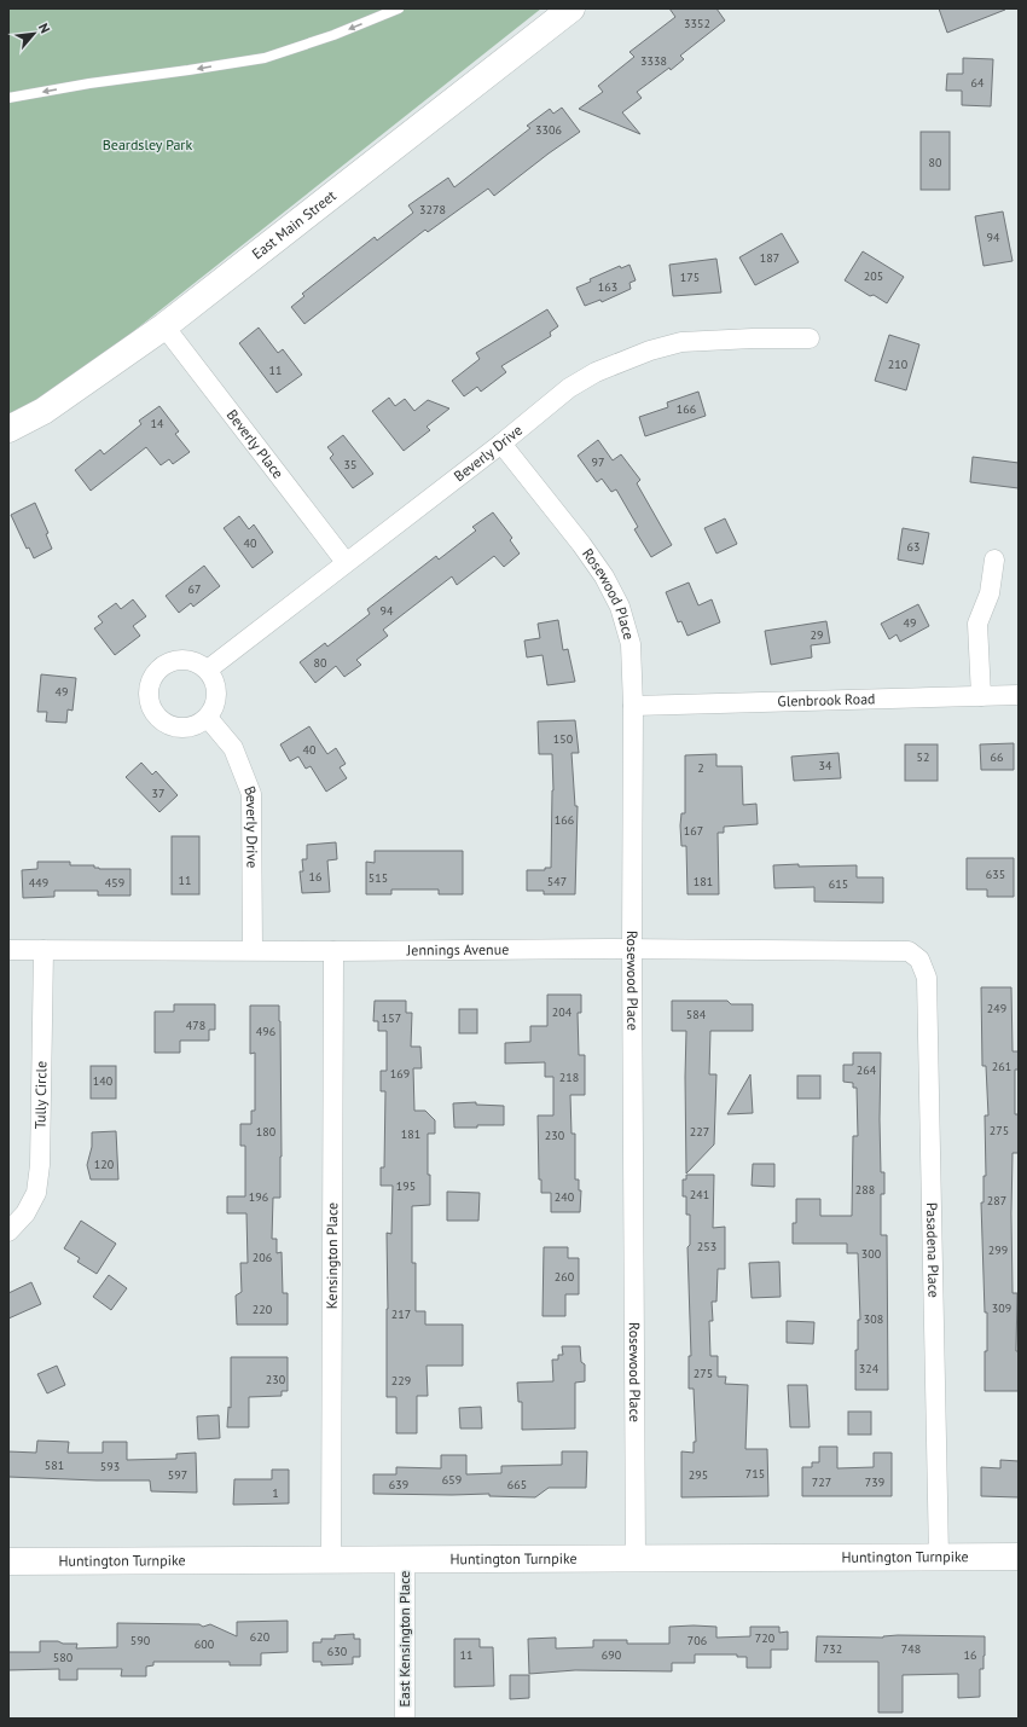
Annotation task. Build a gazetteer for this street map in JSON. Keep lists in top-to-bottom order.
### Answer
{
  "streets": {
    "main road": ["East Main Street", "Huntington Turnpike"],
    "street": [
      "Beverly Place",
      "Beverly Drive",
      "Rosewood Place",
      "Glenbrook Road",
      "Jennings Avenue",
      "Tully Circle",
      "Pasadena Place",
      "Kensington Place",
      "East Kensington Place"
    ]
  },
  "crossings": [
    ["East Main Street", "Beverly Place"],
    ["Beverly Place", "Beverly Drive"],
    ["Beverly Drive", "Rosewood Place"],
    ["Beverly Drive", "Jennings Avenue"],
    ["Rosewood Place", "Glenbrook Road"],
    ["Rosewood Place", "Jennings Avenue"],
    ["Rosewood Place", "Huntington Turnpike"],
    ["Jennings Avenue", "Tully Circle"],
    ["Jennings Avenue", "Pasadena Place"],
    ["Jennings Avenue", "Kensington Place"],
    ["Pasadena Place", "Huntington Turnpike"],
    ["Kensington Place", "Huntington Turnpike"],
    ["Huntington Turnpike", "East Kensington Place"]
  ],
  "parks": ["Beardsley Park"],
  "house_numbers": [
    "3352",
    "3338",
    "64",
    "3306",
    "80",
    "3278",
    "94",
    "187",
    "205",
    "175",
    "163",
    "210",
    "11",
    "166",
    "14",
    "97",
    "35",
    "40",
    "63",
    "67",
    "94",
    "49",
    "29",
    "80",
    "49",
    "150",
    "40",
    "52",
    "66",
    "34",
    "2",
    "37",
    "166",
    "167",
    "635",
    "16",
    "515",
    "11",
    "547",
    "181",
    "449",
    "459",
    "615",
    "249",
    "204",
    "584",
    "157",
    "478",
    "496",
    "261",
    "264",
    "169",
    "218",
    "140",
    "275",
    "180",
    "227",
    "181",
    "230",
    "120",
    "195",
    "288",
    "241",
    "196",
    "240",
    "287",
    "253",
    "299",
    "300",
    "206",
    "260",
    "309",
    "220",
    "217",
    "308",
    "324",
    "275",
    "230",
    "229",
    "581",
    "593",
    "715",
    "597",
    "295",
    "659",
    "727",
    "739",
    "639",
    "665",
    "1",
    "620",
    "720",
    "590",
    "706",
    "600",
    "732",
    "748",
    "630",
    "11",
    "690",
    "16",
    "580"
  ],
  "north": "top right"
}
